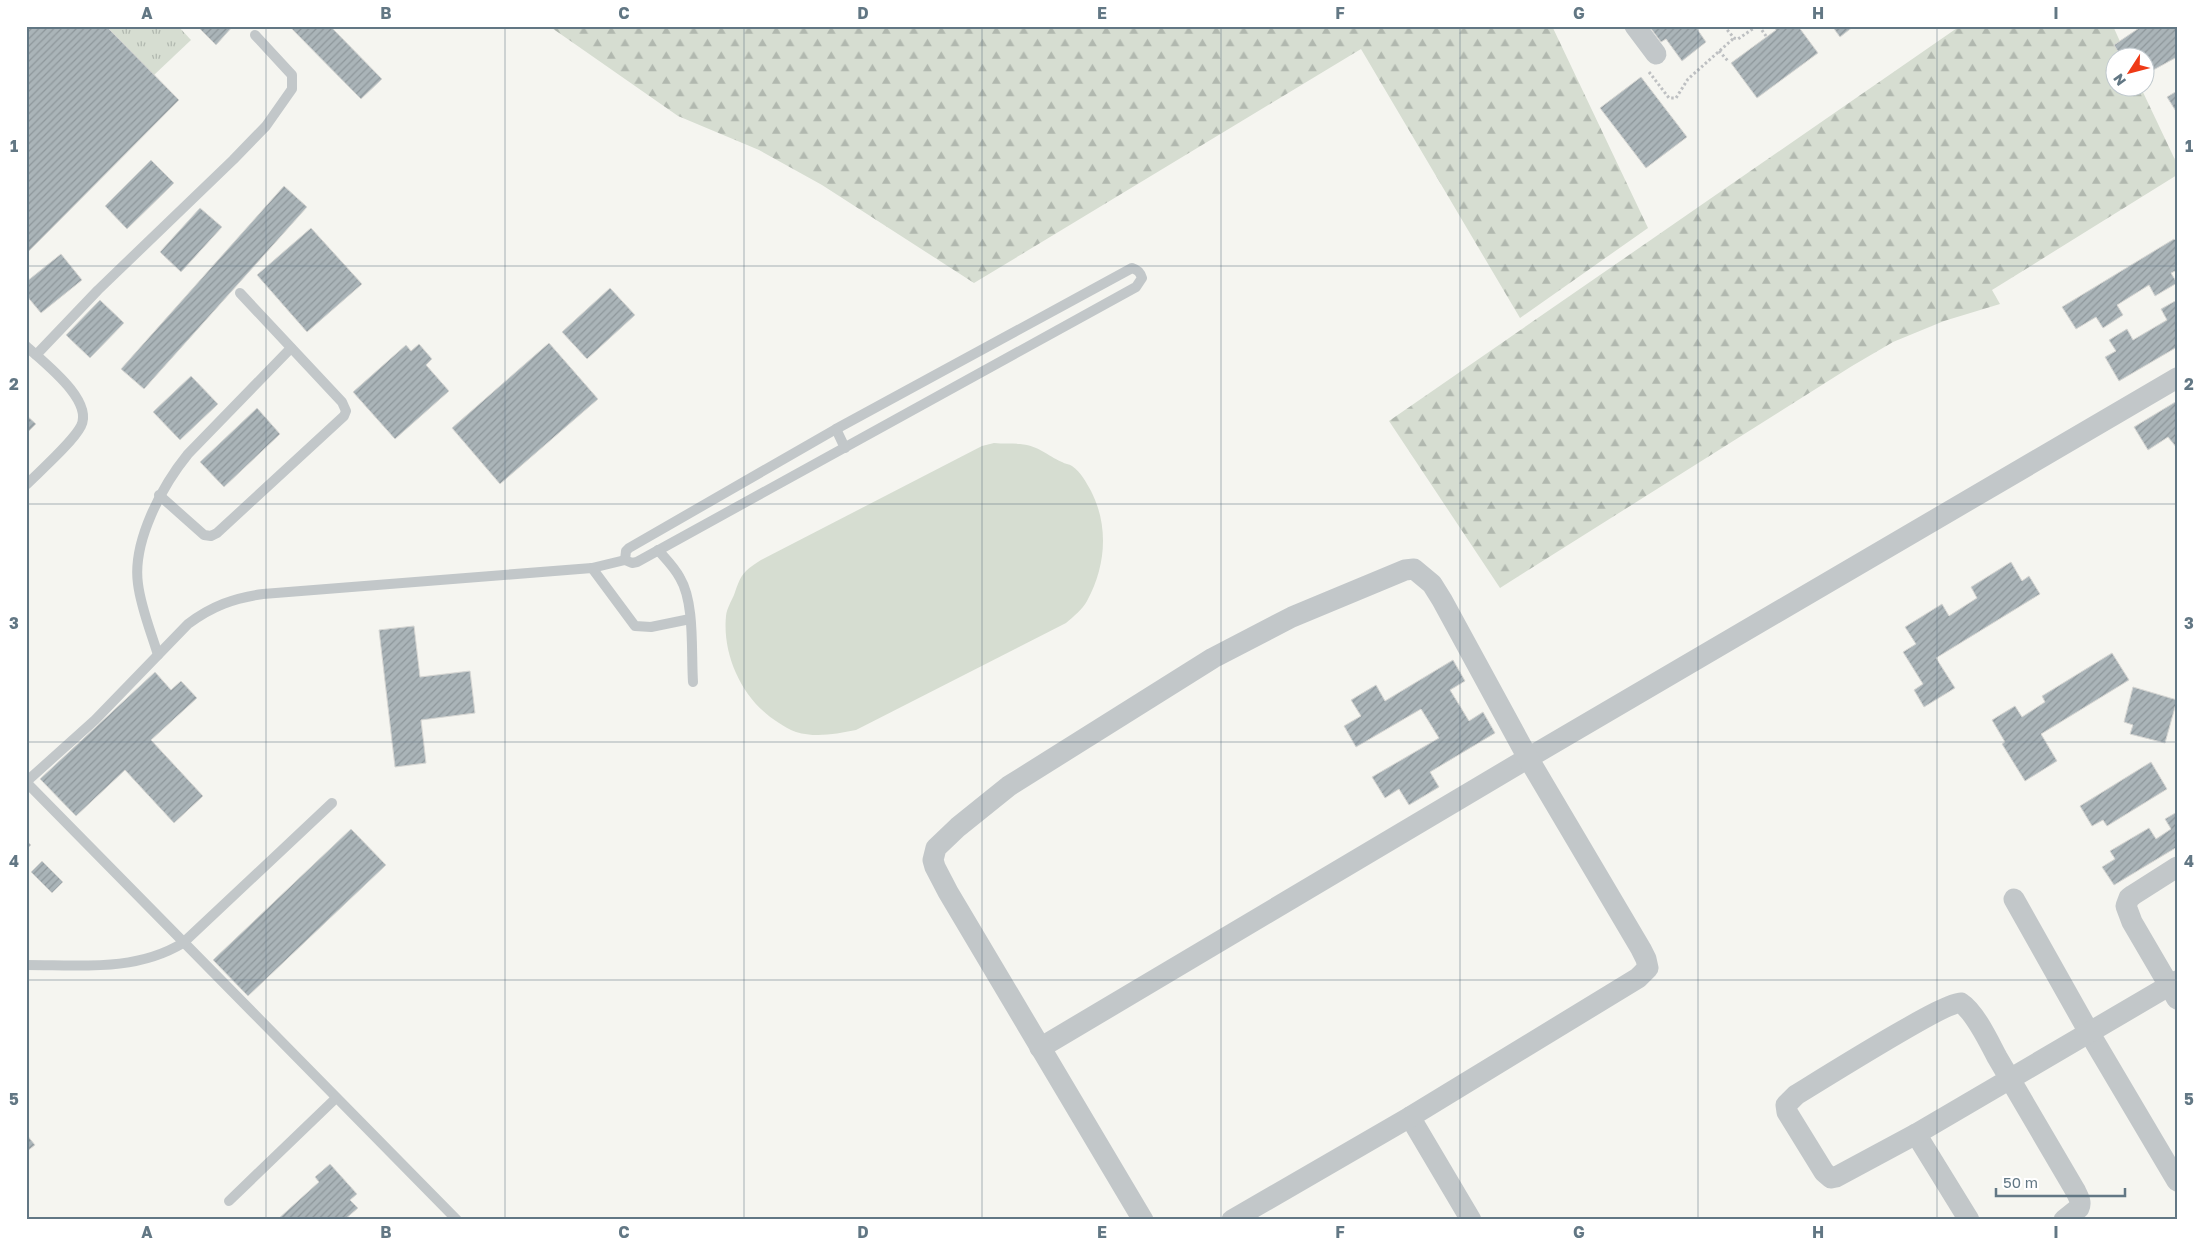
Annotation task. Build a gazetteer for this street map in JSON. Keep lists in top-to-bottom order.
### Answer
{
  "scale_bar": "50 m",
  "north": "bottom left",
  "grid": {
    "columns": [
      "A",
      "B",
      "C",
      "D",
      "E",
      "F",
      "G",
      "H",
      "I"
    ],
    "rows": [
      "1",
      "2",
      "3",
      "4",
      "5"
    ]
  }
}
